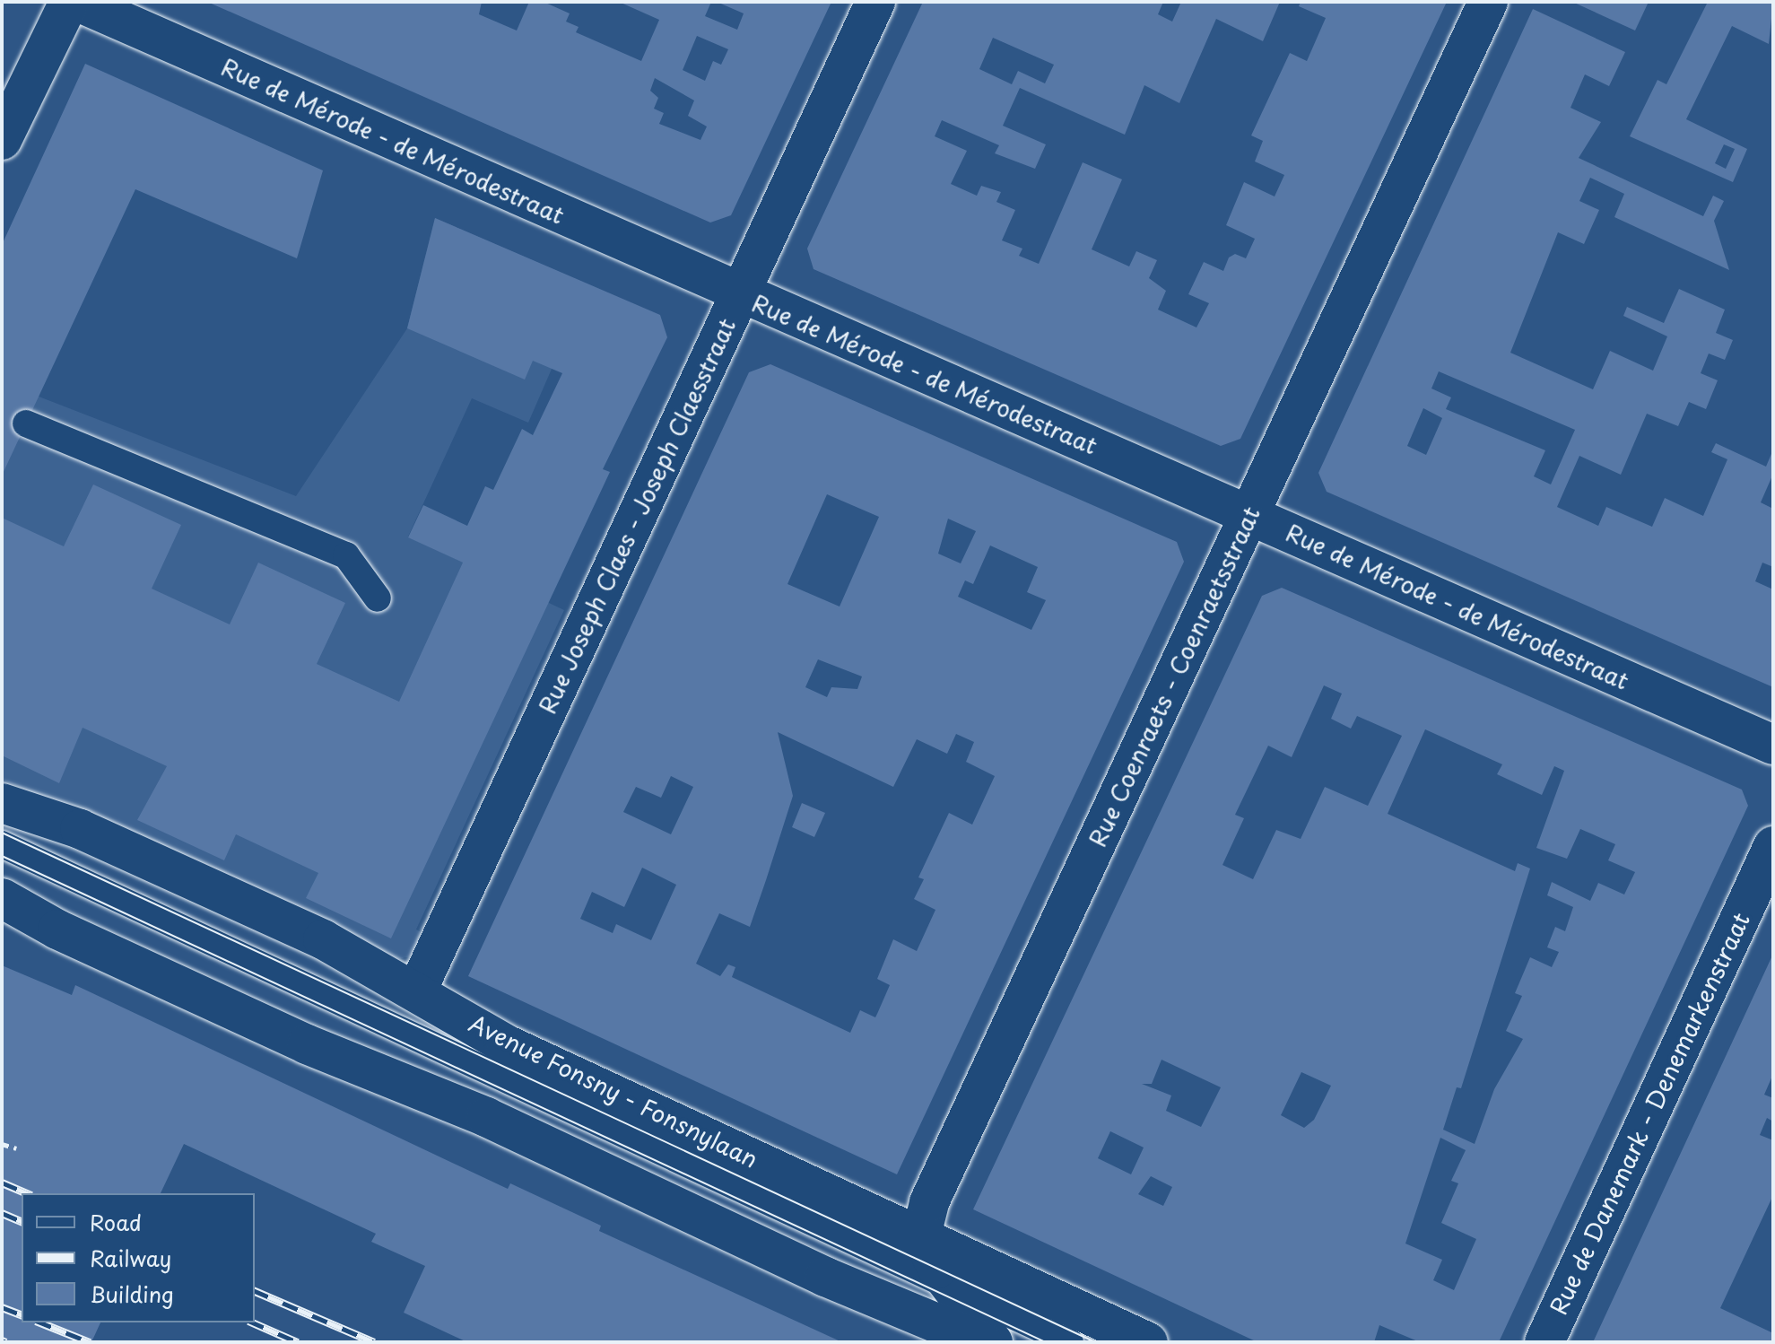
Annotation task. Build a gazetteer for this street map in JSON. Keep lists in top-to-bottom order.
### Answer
{
  "streets": {
    "street": [
      "Rue de Mérode - de Mérodestraat",
      "Rue Joseph Claes - Joseph Claesstraat",
      "Rue Coenraets - Coenraetsstraat",
      "Avenue Fonsny - Fonsnylaan",
      "Rue de Danemark - Denemarkenstraat"
    ]
  },
  "crossings": [
    ["Rue de Mérode - de Mérodestraat", "Rue Joseph Claes - Joseph Claesstraat"],
    ["Rue de Mérode - de Mérodestraat", "Rue Coenraets - Coenraetsstraat"],
    ["Rue Joseph Claes - Joseph Claesstraat", "Avenue Fonsny - Fonsnylaan"],
    ["Rue Coenraets - Coenraetsstraat", "Avenue Fonsny - Fonsnylaan"]
  ],
  "legend": ["Road", "Railway", "Building"]
}
